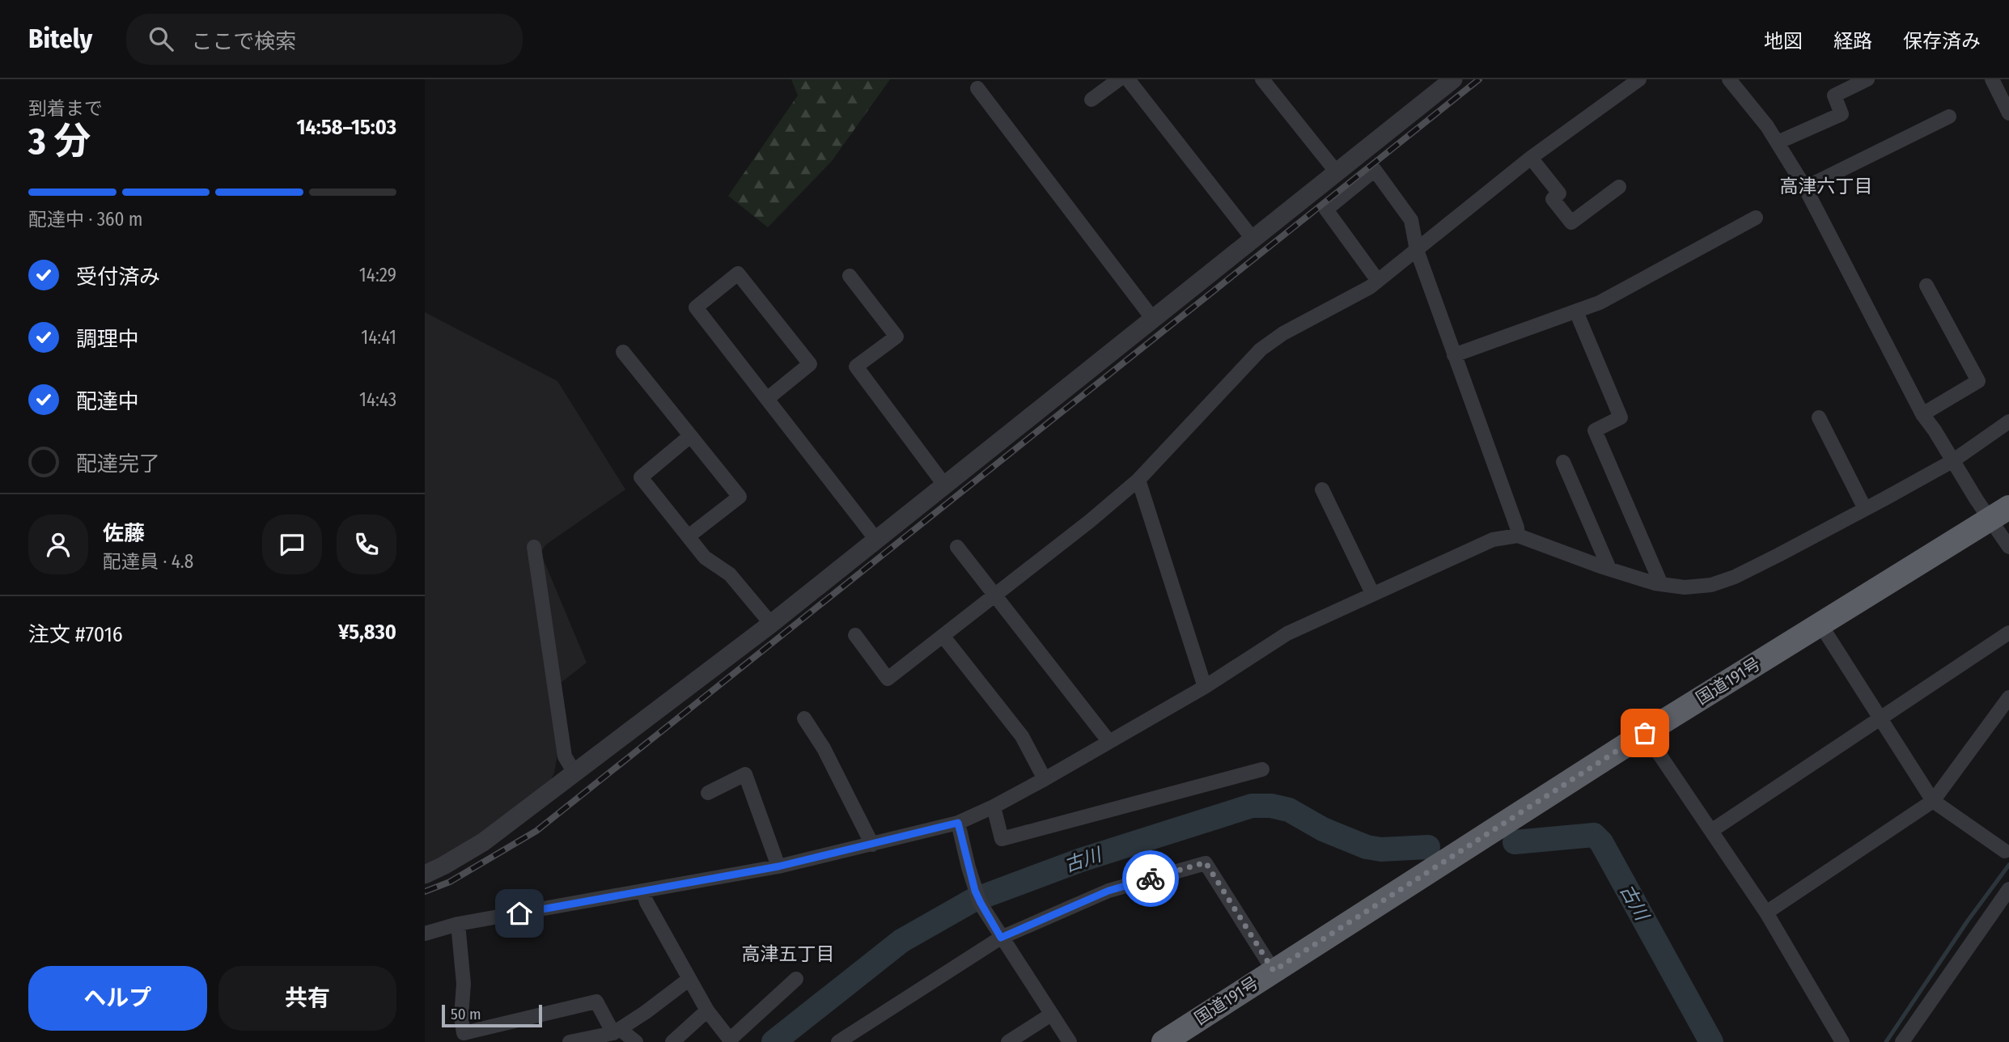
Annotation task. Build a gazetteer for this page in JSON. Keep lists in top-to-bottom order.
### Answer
{
  "streets": {
    "highway": ["国道191号"]
  },
  "districts": ["高津六丁目", "高津五丁目"],
  "water": ["古川"],
  "scale_bar": "50 m",
  "page": {
    "header": "Bitely",
    "search": "ここで検索",
    "nav": ["地図", "経路", "保存済み"],
    "heading": ["3 分", "到着まで", "14:58–15:03"],
    "panel": [
      "佐藤",
      "配達員 · 4.8",
      "注文 #7016",
      "¥5,830"
    ],
    "bar": "配達中 · 360 m",
    "list": [
      ["受付済み", "14:29"],
      ["調理中", "14:41"],
      ["配達中", "14:43"],
      "配達完了"
    ],
    "buttons": ["ヘルプ", "共有"],
    "scale": "50 m"
  }
}
